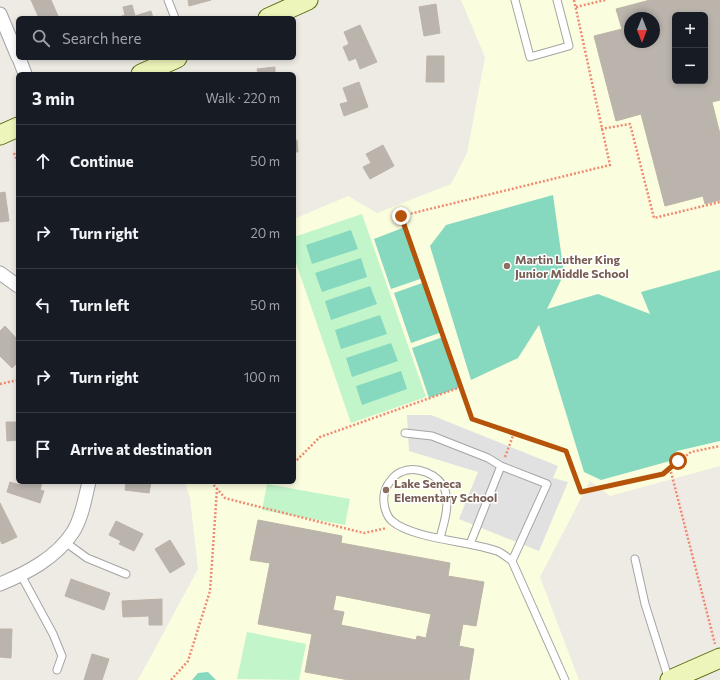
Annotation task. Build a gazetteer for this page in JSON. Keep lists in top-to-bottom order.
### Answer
{
  "places": ["Martin Luther King Junior Middle School", "Lake Seneca Elementary School"],
  "north": "bottom",
  "page": {
    "map_buttons": ["+", "−"],
    "search": "Search here",
    "heading": ["3 min", "Walk · 220 m"],
    "list": [
      ["Continue", "50 m"],
      ["Turn right", "20 m"],
      ["Turn left", "50 m"],
      ["Turn right", "100 m"],
      "Arrive at destination"
    ]
  }
}
